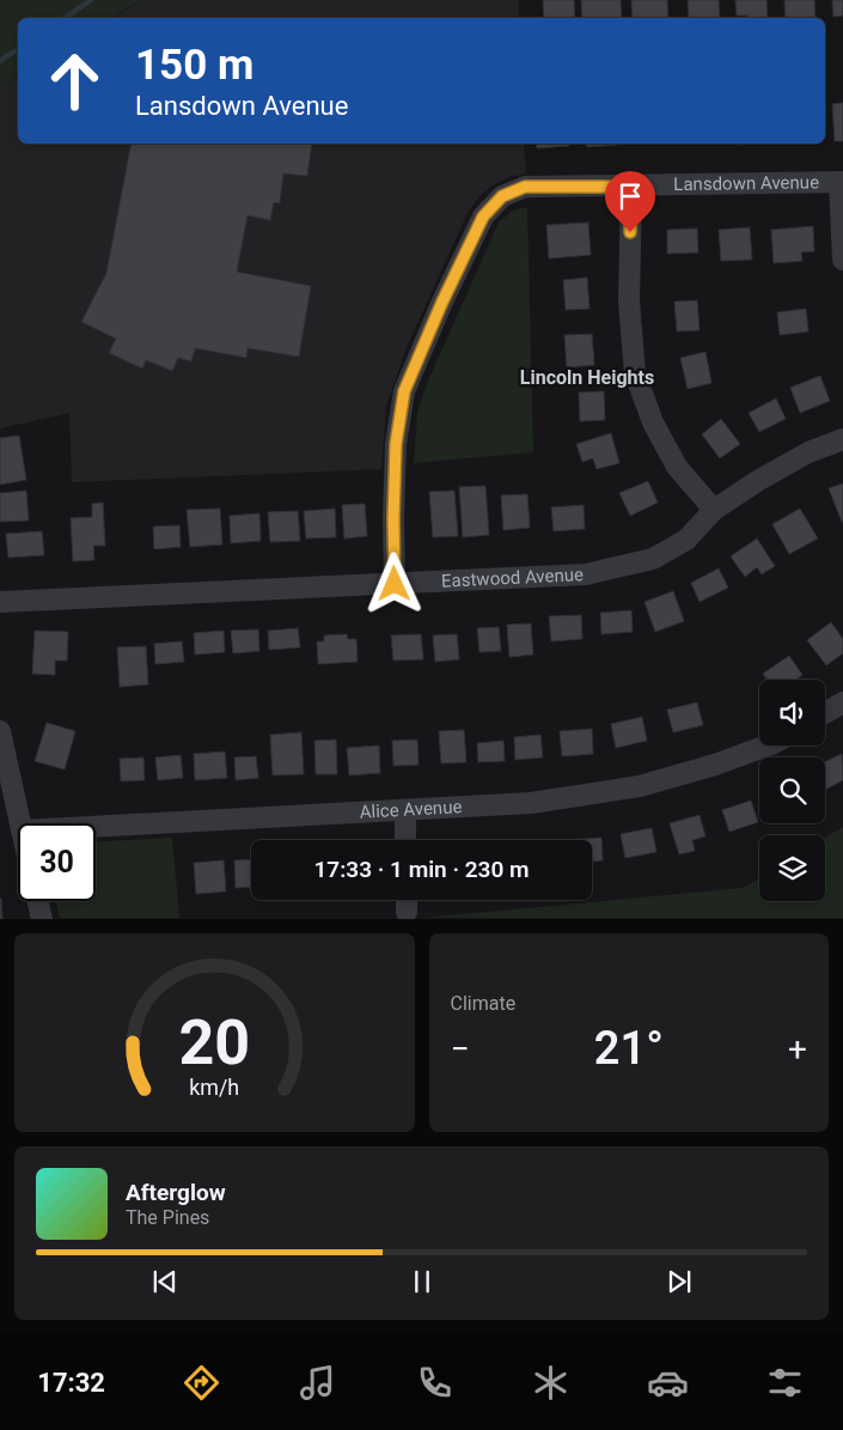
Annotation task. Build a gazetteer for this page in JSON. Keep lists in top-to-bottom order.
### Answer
{
  "streets": {
    "street": ["Lansdown Avenue", "Eastwood Avenue", "Alice Avenue"]
  },
  "crossings": [
    ["Lansdown Avenue", "Eastwood Avenue"]
  ],
  "districts": ["Lincoln Heights"],
  "page": {
    "turn": ["150 m", "Lansdown Avenue"],
    "limit": "30",
    "trip": "17:33 · 1 min · 230 m",
    "tile": "Climate",
    "heat": ["−", "21°", "+"],
    "song": ["Afterglow", "The Pines"],
    "tabs": "17:32",
    "gauge": ["20", "km/h"]
  }
}
